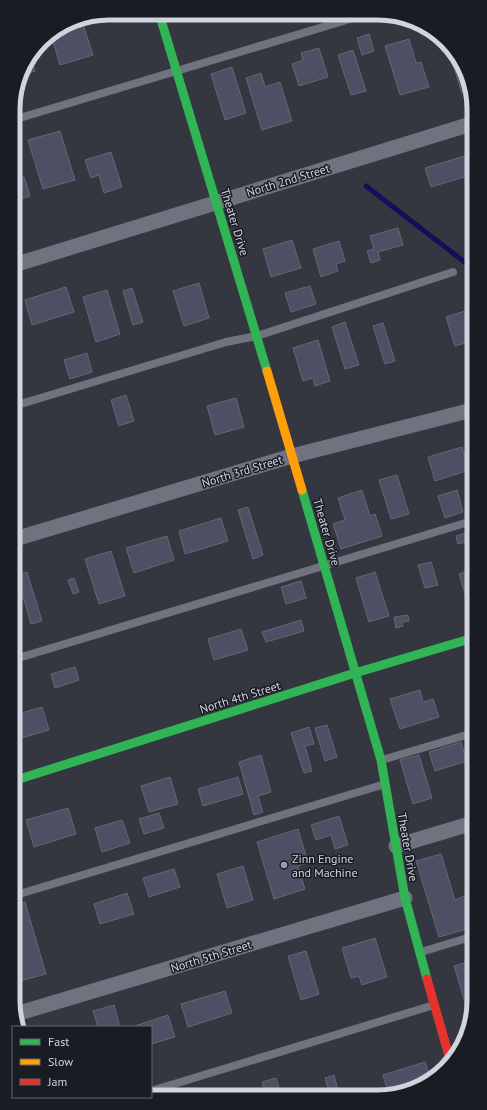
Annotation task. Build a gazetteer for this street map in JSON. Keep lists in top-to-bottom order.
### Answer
{
  "streets": {
    "street": [
      "North 2nd Street",
      "Theater Drive",
      "North 3rd Street",
      "North 4th Street",
      "North 5th Street"
    ]
  },
  "crossings": [
    ["North 2nd Street", "Theater Drive"],
    ["Theater Drive", "North 3rd Street"],
    ["Theater Drive", "North 4th Street"],
    ["Theater Drive", "North 5th Street"]
  ],
  "places": ["Zinn Engine and Machine"],
  "legend": ["Fast", "Slow", "Jam"]
}
